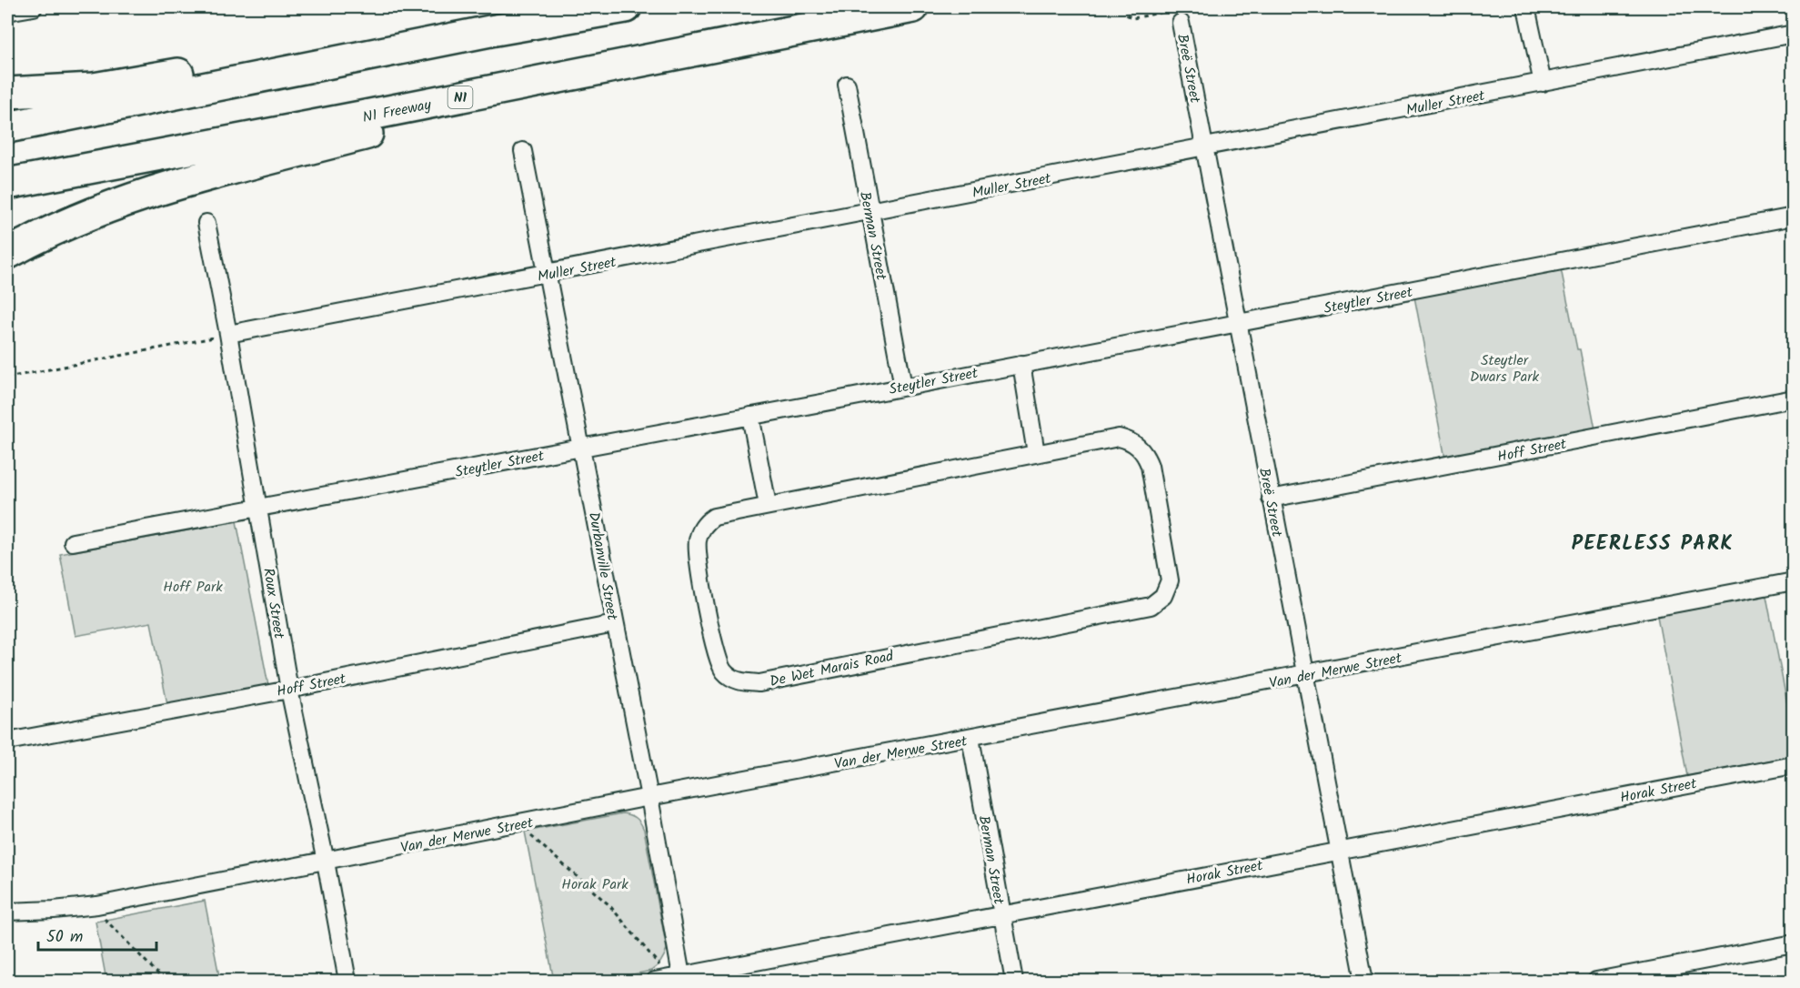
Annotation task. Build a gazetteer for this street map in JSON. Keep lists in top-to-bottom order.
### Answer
{
  "streets": {
    "highway": ["N1", "N1 Freeway"],
    "street": [
      "Breë Street",
      "Muller Street",
      "Berman Street",
      "Steytler Street",
      "Hoff Street",
      "Durbanville Street",
      "Roux Street",
      "De Wet Marais Road",
      "Van der Merwe Street",
      "Horak Street"
    ]
  },
  "crossings": [
    ["Breë Street", "Muller Street"],
    ["Breë Street", "Steytler Street"],
    ["Breë Street", "Hoff Street"],
    ["Breë Street", "Van der Merwe Street"],
    ["Breë Street", "Horak Street"],
    ["Muller Street", "Berman Street"],
    ["Muller Street", "Durbanville Street"],
    ["Muller Street", "Roux Street"],
    ["Berman Street", "Steytler Street"],
    ["Berman Street", "Van der Merwe Street"],
    ["Berman Street", "Horak Street"],
    ["Steytler Street", "Durbanville Street"],
    ["Steytler Street", "Roux Street"],
    ["Hoff Street", "Durbanville Street"],
    ["Hoff Street", "Roux Street"],
    ["Durbanville Street", "Van der Merwe Street"],
    ["Durbanville Street", "Horak Street"],
    ["Roux Street", "Van der Merwe Street"]
  ],
  "districts": ["PEERLESS PARK"],
  "parks": ["Steytler Dwars Park", "Hoff Park", "Horak Park"],
  "scale_bar": "50 m"
}
